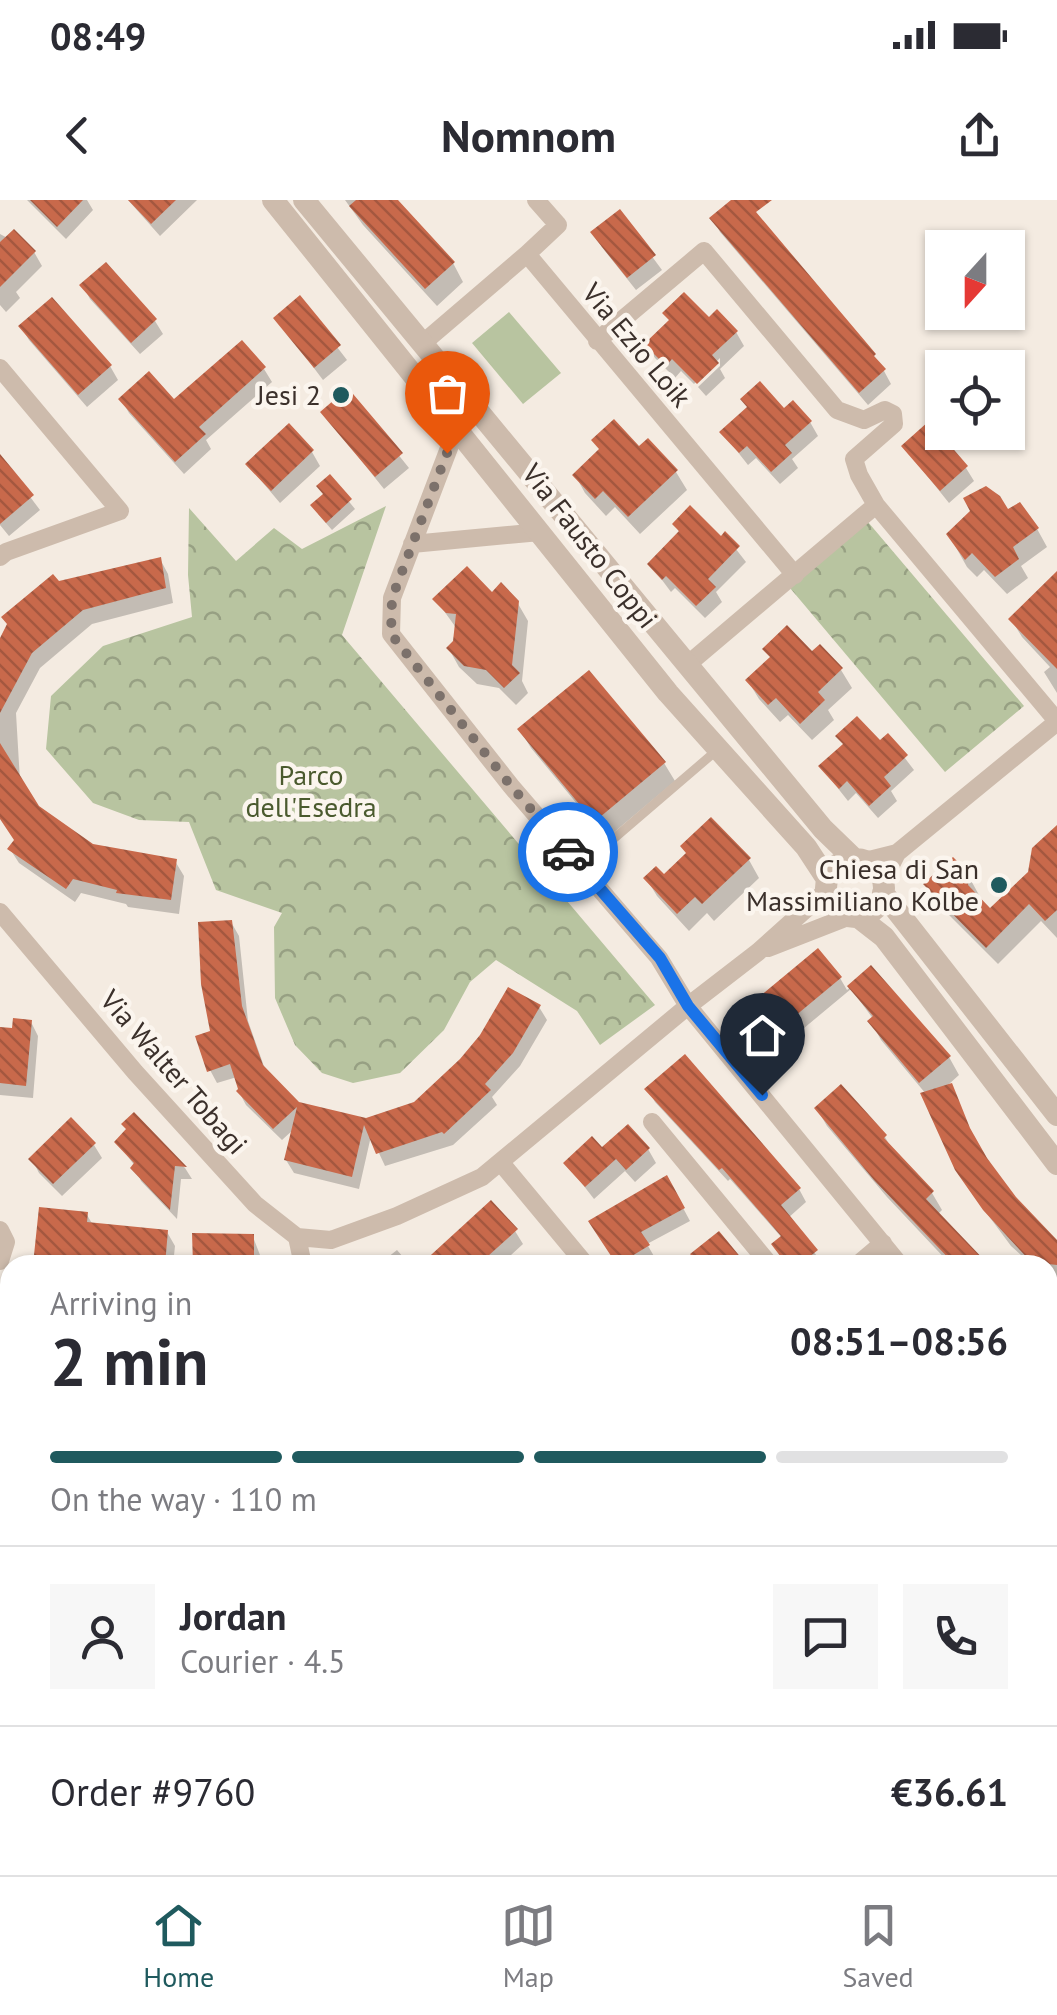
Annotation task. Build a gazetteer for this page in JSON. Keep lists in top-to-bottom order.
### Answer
{
  "streets": {
    "street": ["Via Ezio Loik", "Via Fausto Coppi", "Via Walter Tobagi"]
  },
  "parks": ["Parco dell'Esedra"],
  "places": ["Jesi 2", "Chiesa di San Massimiliano Kolbe"],
  "north": "bottom",
  "page": {
    "status": "08:49",
    "header": "Nomnom",
    "heading": ["2 min", "Arriving in", "08:51–08:56"],
    "panel": [
      "Jordan",
      "Courier · 4.5",
      "Order #9760",
      "€36.61"
    ],
    "bar": "On the way · 110 m",
    "tabs": ["Home", "Map", "Saved"]
  }
}
